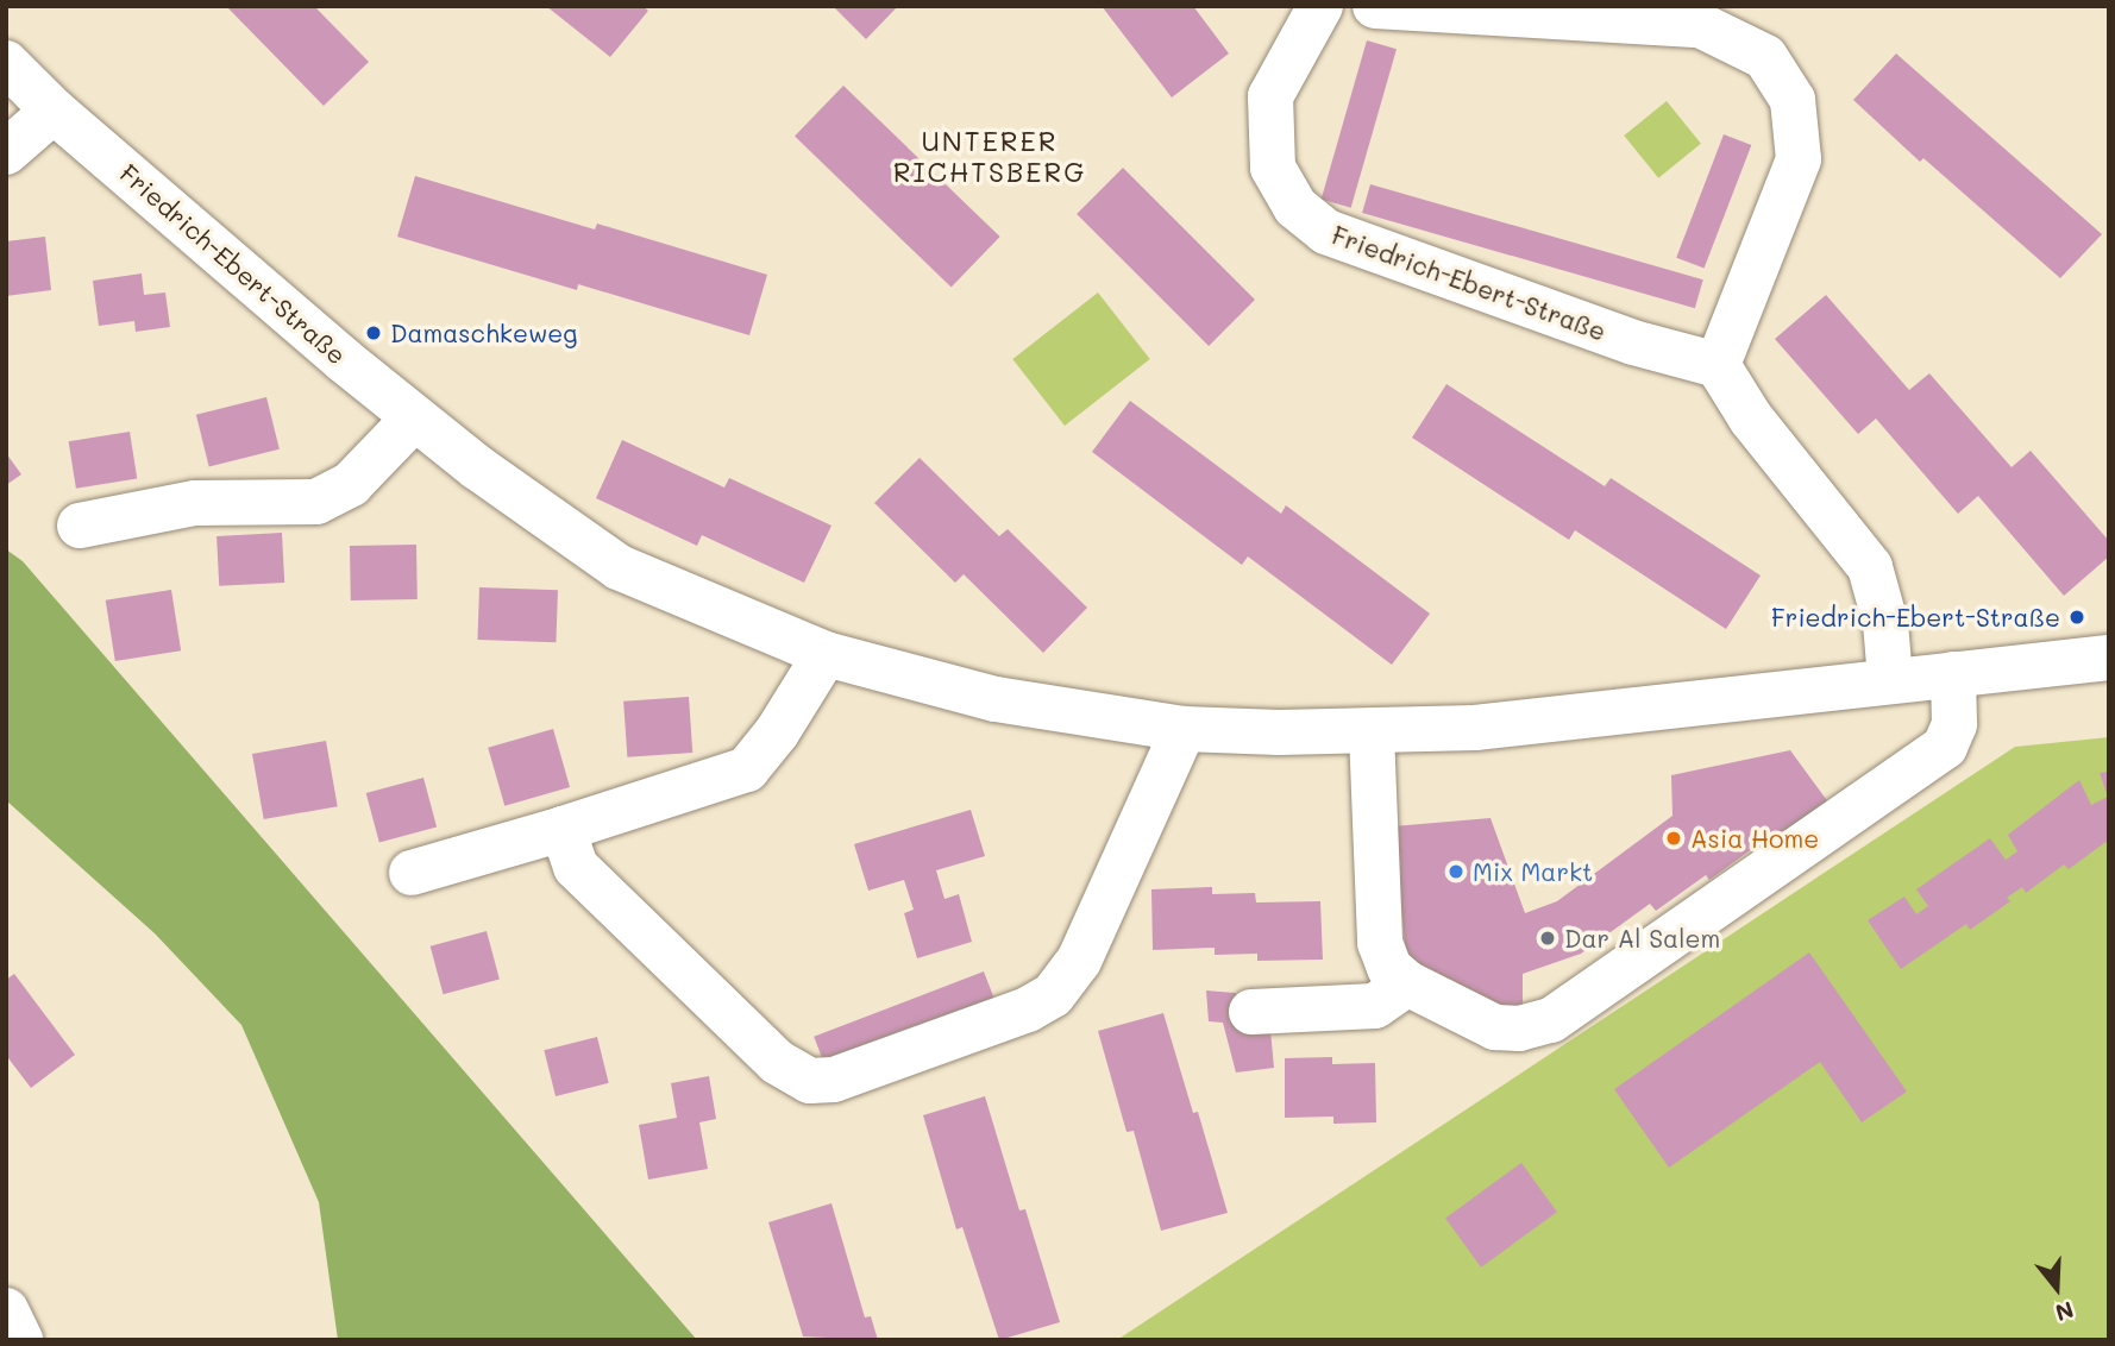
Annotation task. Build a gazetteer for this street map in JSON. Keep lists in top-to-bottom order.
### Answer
{
  "streets": {
    "street": ["Friedrich-Ebert-Straße"]
  },
  "districts": ["UNTERER RICHTSBERG"],
  "places": [
    "Damaschkeweg",
    "Friedrich-Ebert-Straße",
    "Asia Home",
    "Mix Markt",
    "Dar Al Salem"
  ],
  "north": "bottom"
}
